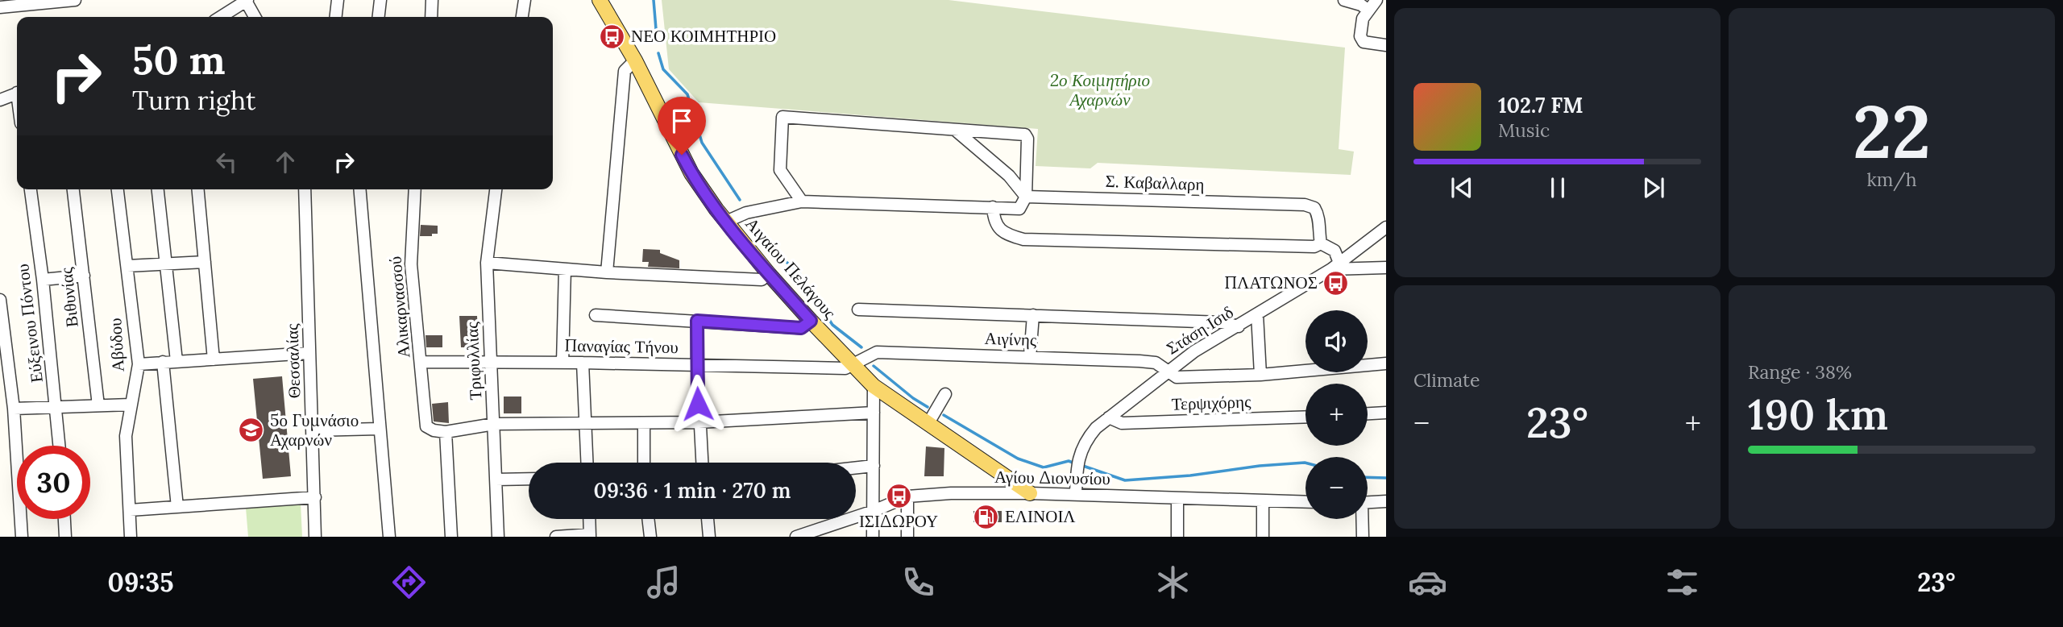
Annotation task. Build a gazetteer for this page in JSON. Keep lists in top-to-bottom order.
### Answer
{
  "streets": {
    "main road": ["Αιγαίου Πελάγους"],
    "street": [
      "Σ. Καβαλλαρη",
      "Βιθυνίας",
      "Αλικαρνασσού",
      "Εύξεινου Πόντου",
      "Στάση Ισιδ",
      "Αιγίνης",
      "Αβύδου",
      "Παναγίας Τήνου",
      "Θεσσαλίας",
      "Τριφυλλίας",
      "Τερψιχόρης",
      "Αγίου Διονυσίου"
    ]
  },
  "crossings": [
    ["Αιγαίου Πελάγους", "Αιγίνης"],
    ["Αιγαίου Πελάγους", "Παναγίας Τήνου"],
    ["Αιγαίου Πελάγους", "Αγίου Διονυσίου"],
    ["Αλικαρνασσού", "Παναγίας Τήνου"],
    ["Στάση Ισιδ", "Αιγίνης"],
    ["Στάση Ισιδ", "Τερψιχόρης"],
    ["Στάση Ισιδ", "Αγίου Διονυσίου"],
    ["Αιγίνης", "Παναγίας Τήνου"],
    ["Παναγίας Τήνου", "Τριφυλλίας"]
  ],
  "parks": ["2ο Κοιμητήριο Αχαρνών"],
  "places": {
    "bus stop": ["ΝΕΟ ΚΟΙΜΗΤΗΡΙΟ", "ΠΛΑΤΩΝΟΣ", "ΙΣΙΔΩΡΟΥ"],
    "school or university": ["5ο Γυμνάσιο Αχαρνών"],
    "fuel station": ["ΕΛΙΝΟΙΛ"]
  },
  "page": {
    "tile": [
      ["22", "km/h"],
      "Climate",
      ["Range · 38%", "190 km"]
    ],
    "turn": ["50 m", "Turn right"],
    "song": ["102.7 FM", "Music"],
    "map_buttons": ["+", "−"],
    "heat": ["−", "23°", "+"],
    "limit": "30",
    "trip": "09:36 · 1 min · 270 m",
    "tabs": ["09:35", "23°"]
  }
}
